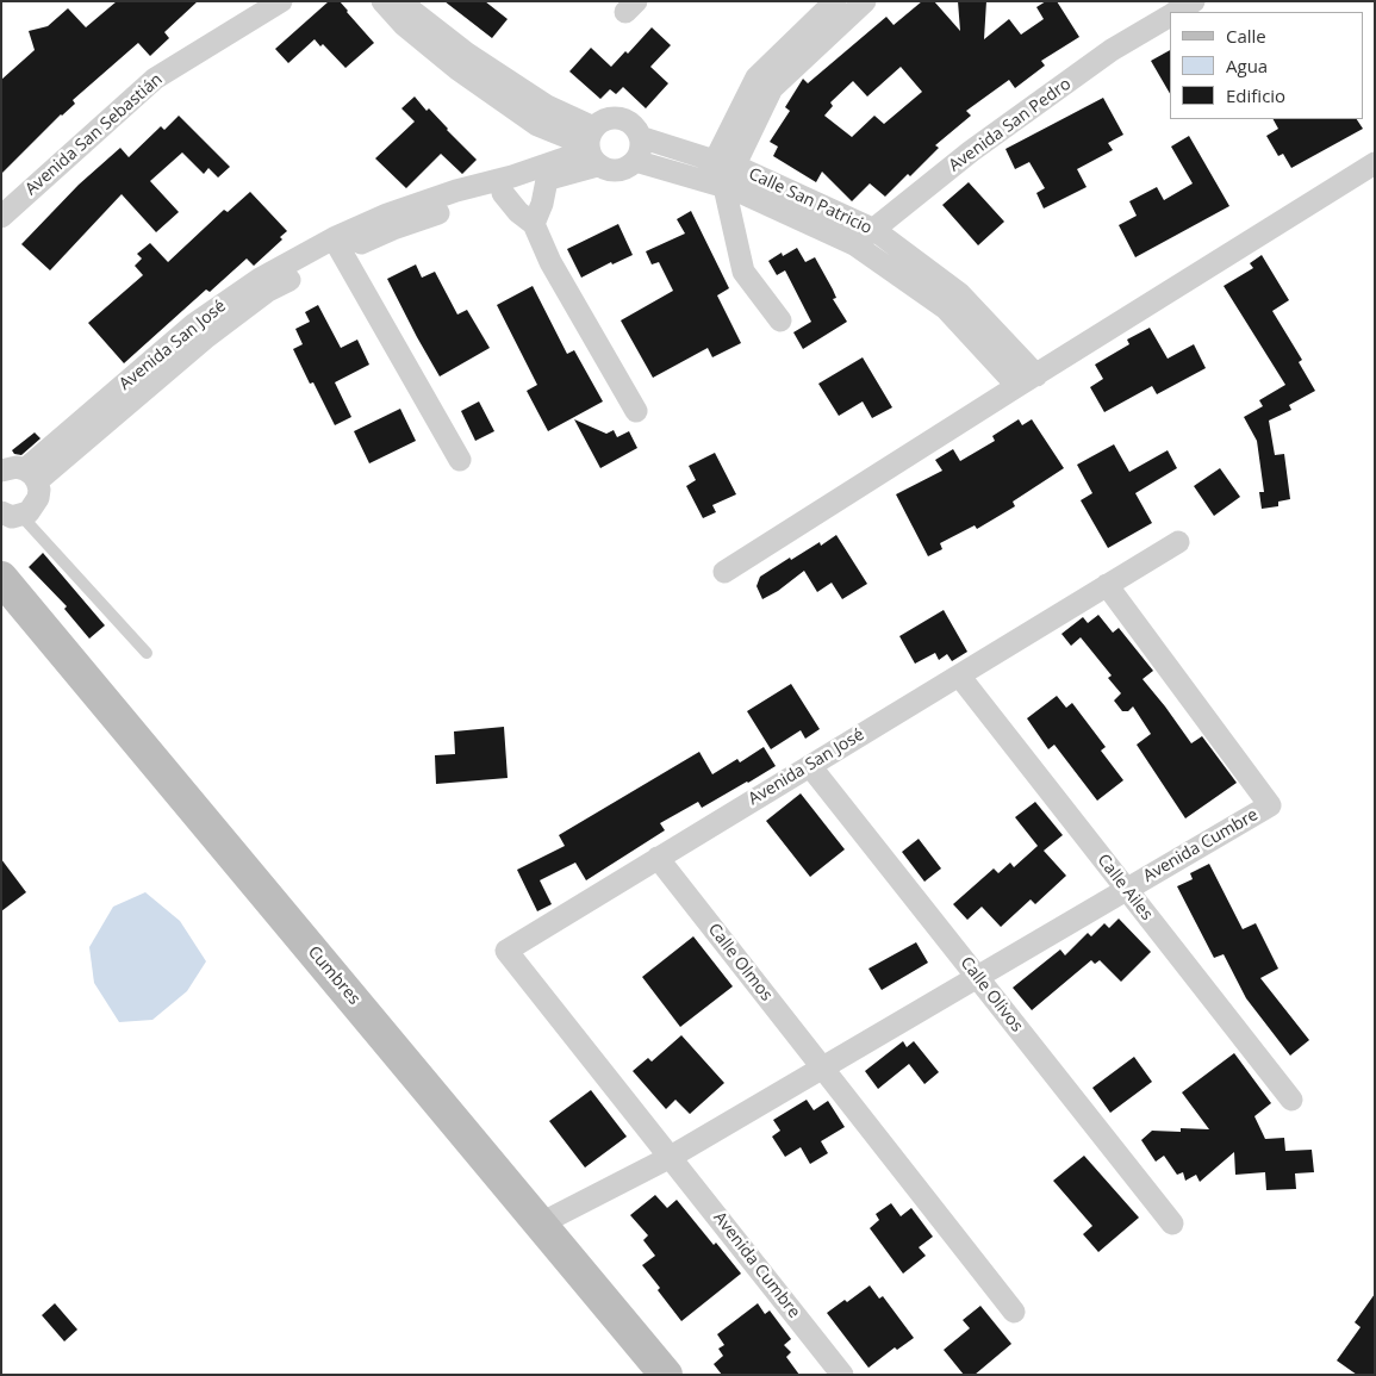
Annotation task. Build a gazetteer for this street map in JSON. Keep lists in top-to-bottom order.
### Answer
{
  "streets": {
    "street": [
      "Avenida San Pedro",
      "Avenida San Sebastián",
      "Calle San Patricio",
      "Avenida San José",
      "Avenida Cumbre",
      "Calle Ailes",
      "Calle Olmos",
      "Cumbres",
      "Calle Olivos"
    ]
  },
  "crossings": [
    ["Avenida San Pedro", "Calle San Patricio"],
    ["Calle San Patricio", "Avenida San José"],
    ["Avenida San José", "Avenida Cumbre"],
    ["Avenida San José", "Calle Ailes"],
    ["Avenida San José", "Calle Olmos"],
    ["Avenida San José", "Calle Olivos"],
    ["Avenida Cumbre", "Calle Ailes"],
    ["Avenida Cumbre", "Calle Olmos"],
    ["Avenida Cumbre", "Cumbres"],
    ["Avenida Cumbre", "Calle Olivos"]
  ],
  "legend": ["Calle", "Agua", "Edificio"]
}
